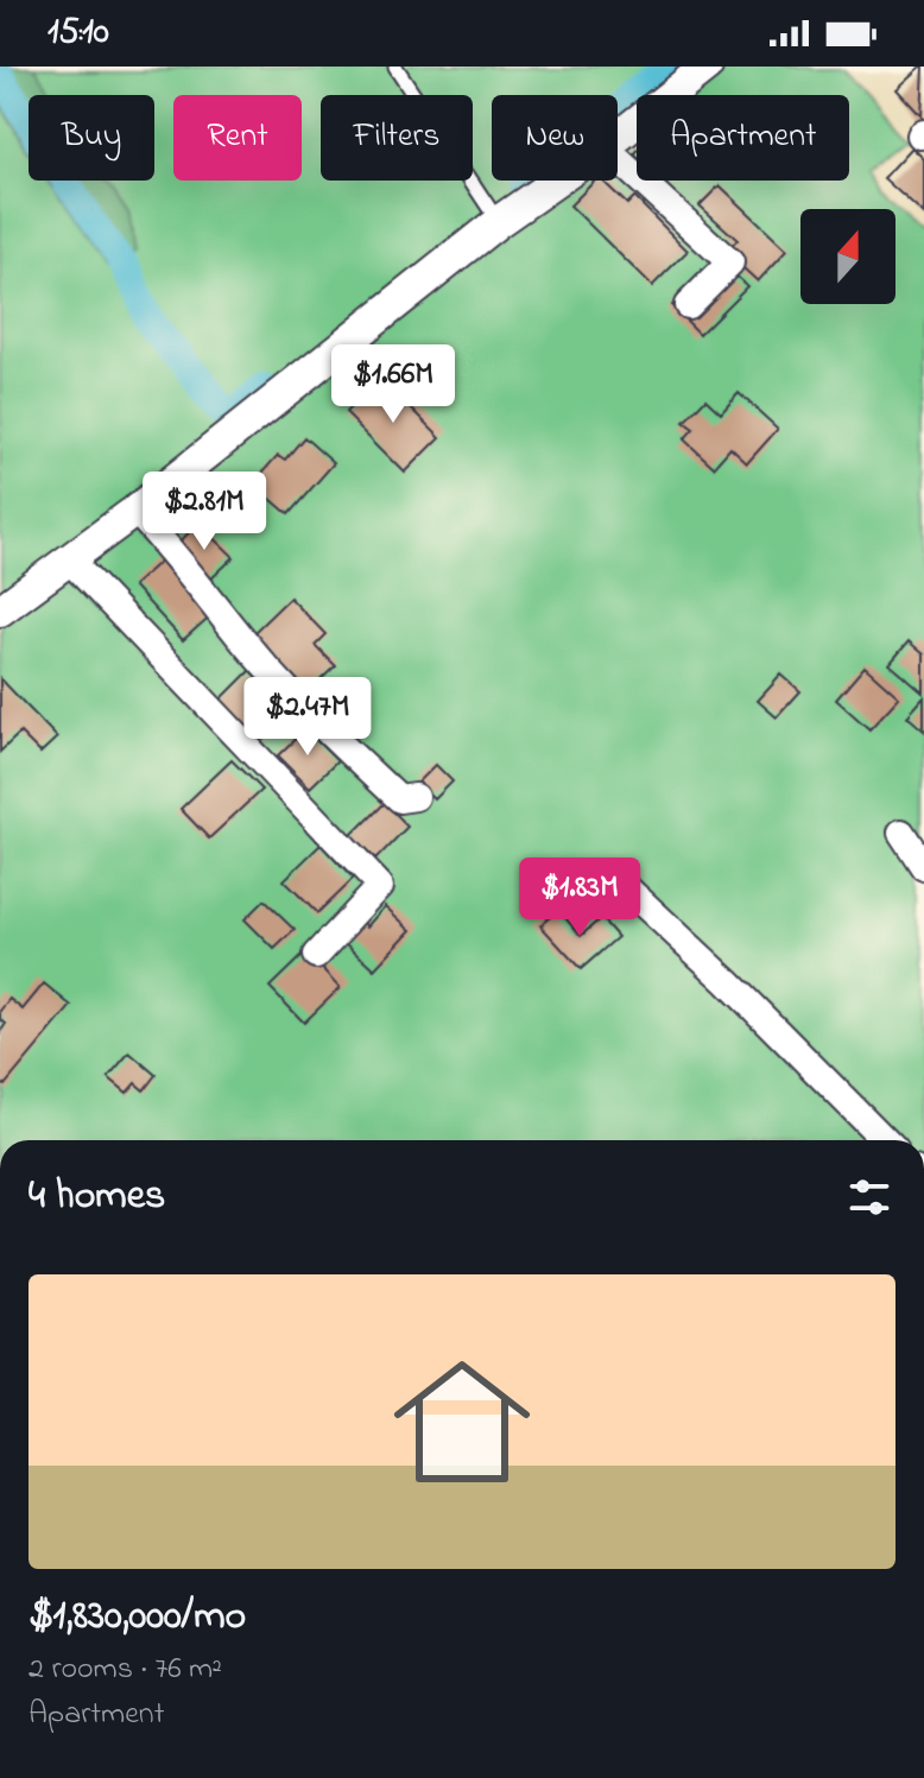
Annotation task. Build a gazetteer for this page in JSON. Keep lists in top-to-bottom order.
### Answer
{
  "north": "top",
  "page": {
    "status": "15:10",
    "chip": [
      "Buy",
      "Rent",
      "Filters",
      "New",
      "Apartment"
    ],
    "price": [
      "$1.66M",
      "$2.81M",
      "$2.47M",
      "$1.83M"
    ],
    "heading": "4 homes",
    "list": [
      {
        "name": "$1,830,000/mo",
        "note": "2 rooms · 76 m² · Apartment"
      }
    ]
  }
}
